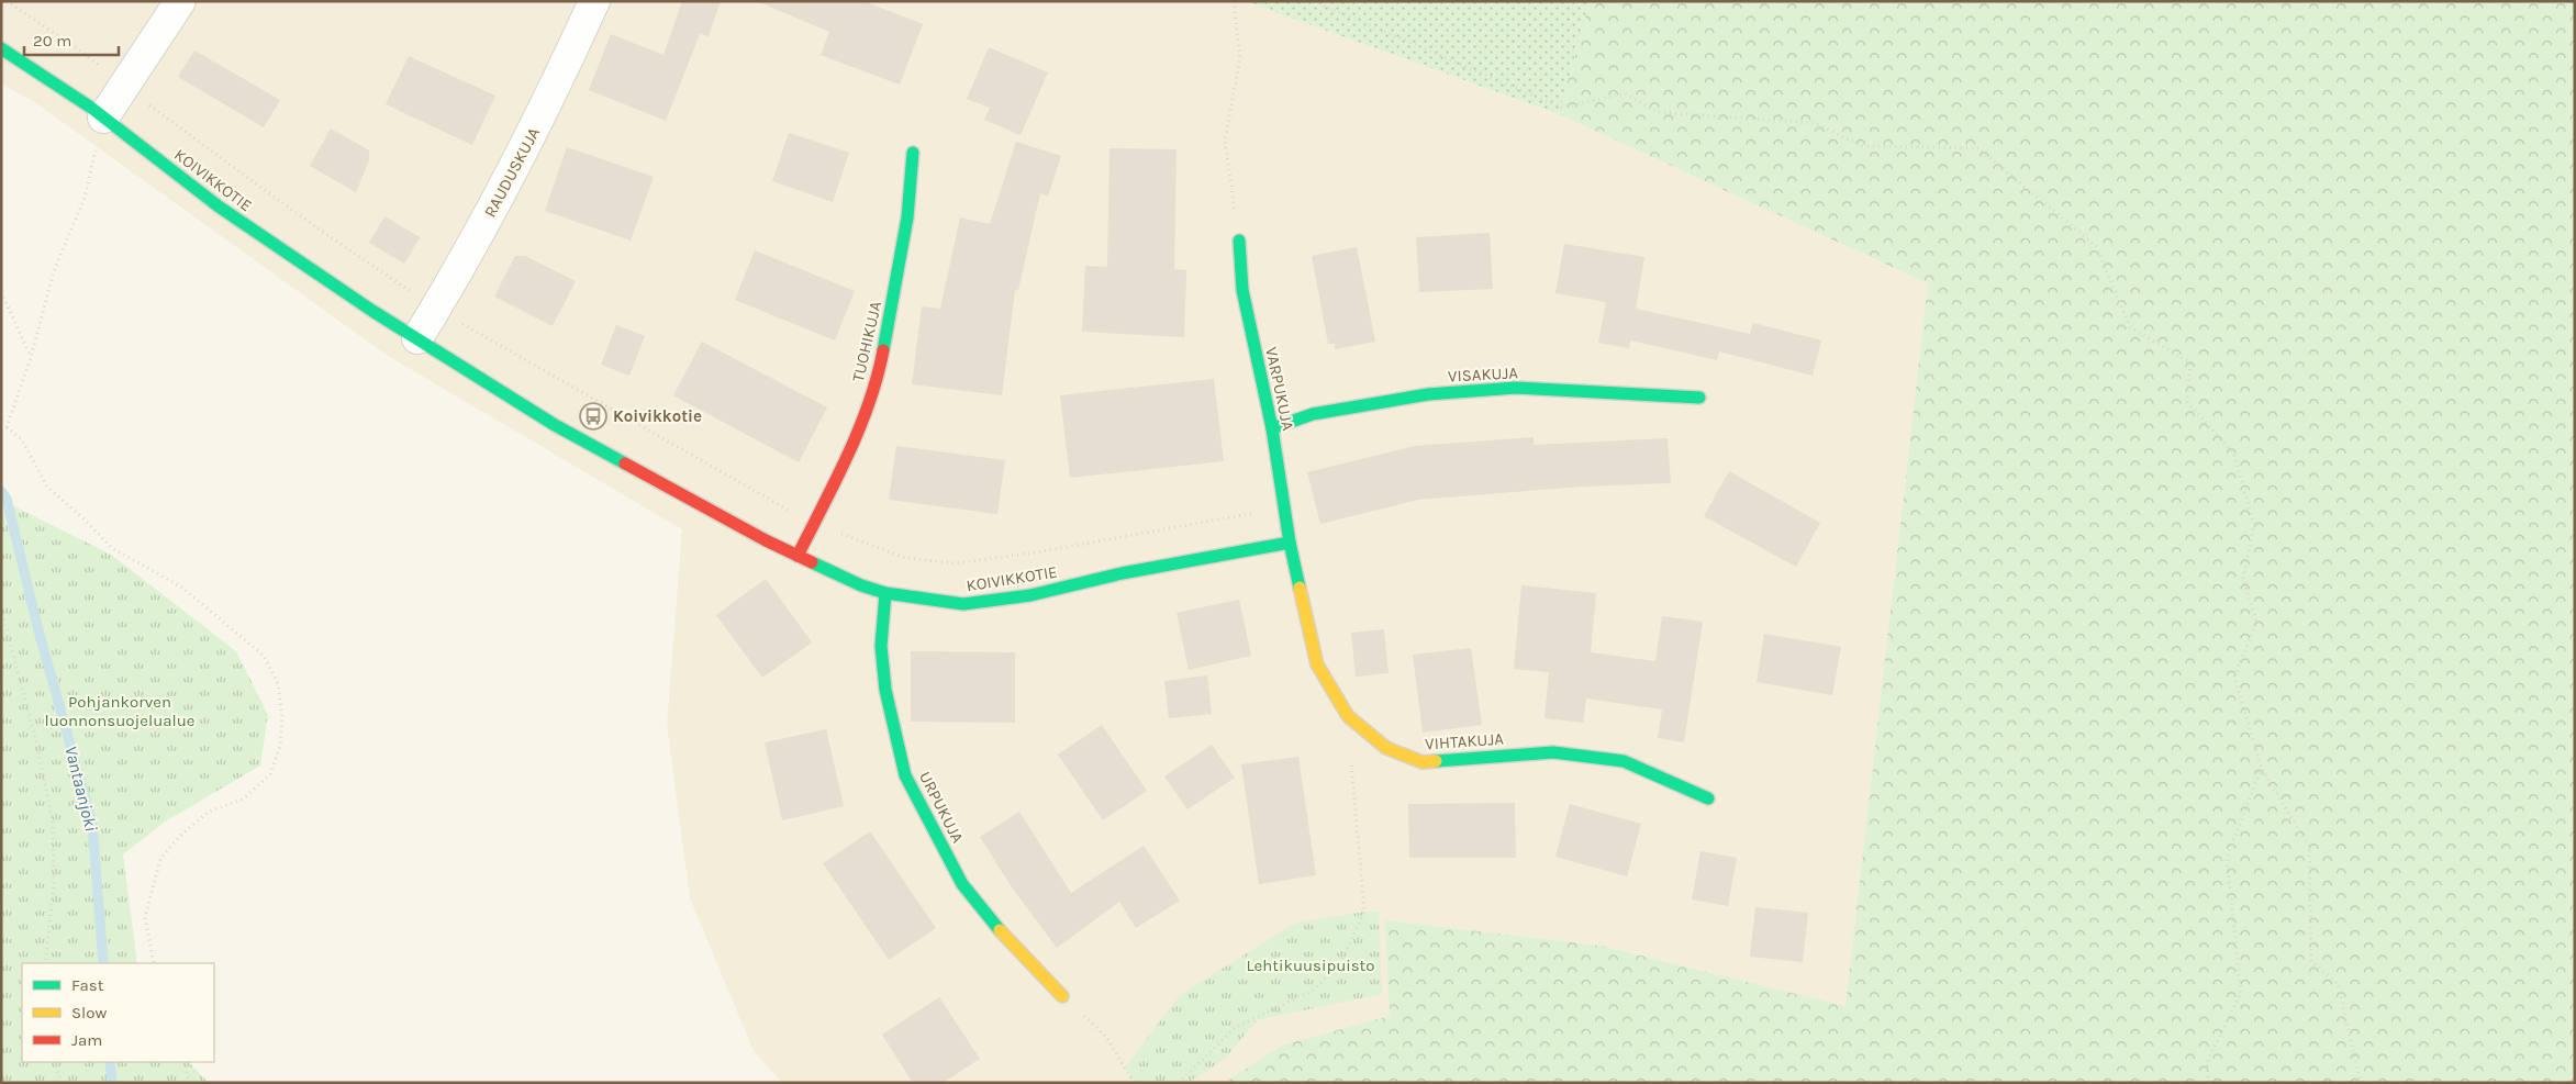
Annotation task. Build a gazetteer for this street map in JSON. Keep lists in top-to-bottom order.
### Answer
{
  "streets": {
    "street": [
      "RAUDUSKUJA",
      "KOIVIKKOTIE",
      "TUOHIKUJA",
      "VISAKUJA",
      "VARPUKUJA",
      "VIHTAKUJA",
      "URPUKUJA"
    ]
  },
  "crossings": [
    ["RAUDUSKUJA", "KOIVIKKOTIE"],
    ["KOIVIKKOTIE", "TUOHIKUJA"],
    ["KOIVIKKOTIE", "VARPUKUJA"],
    ["KOIVIKKOTIE", "VIHTAKUJA"],
    ["KOIVIKKOTIE", "URPUKUJA"],
    ["VISAKUJA", "VARPUKUJA"],
    ["VARPUKUJA", "VIHTAKUJA"]
  ],
  "water": ["Vantaanjoki"],
  "parks": ["Pohjankorven luonnonsuojelualue", "Lehtikuusipuisto"],
  "places": {
    "bus stop": ["Koivikkotie"]
  },
  "legend": ["Fast", "Slow", "Jam"],
  "scale_bar": "20 m"
}
